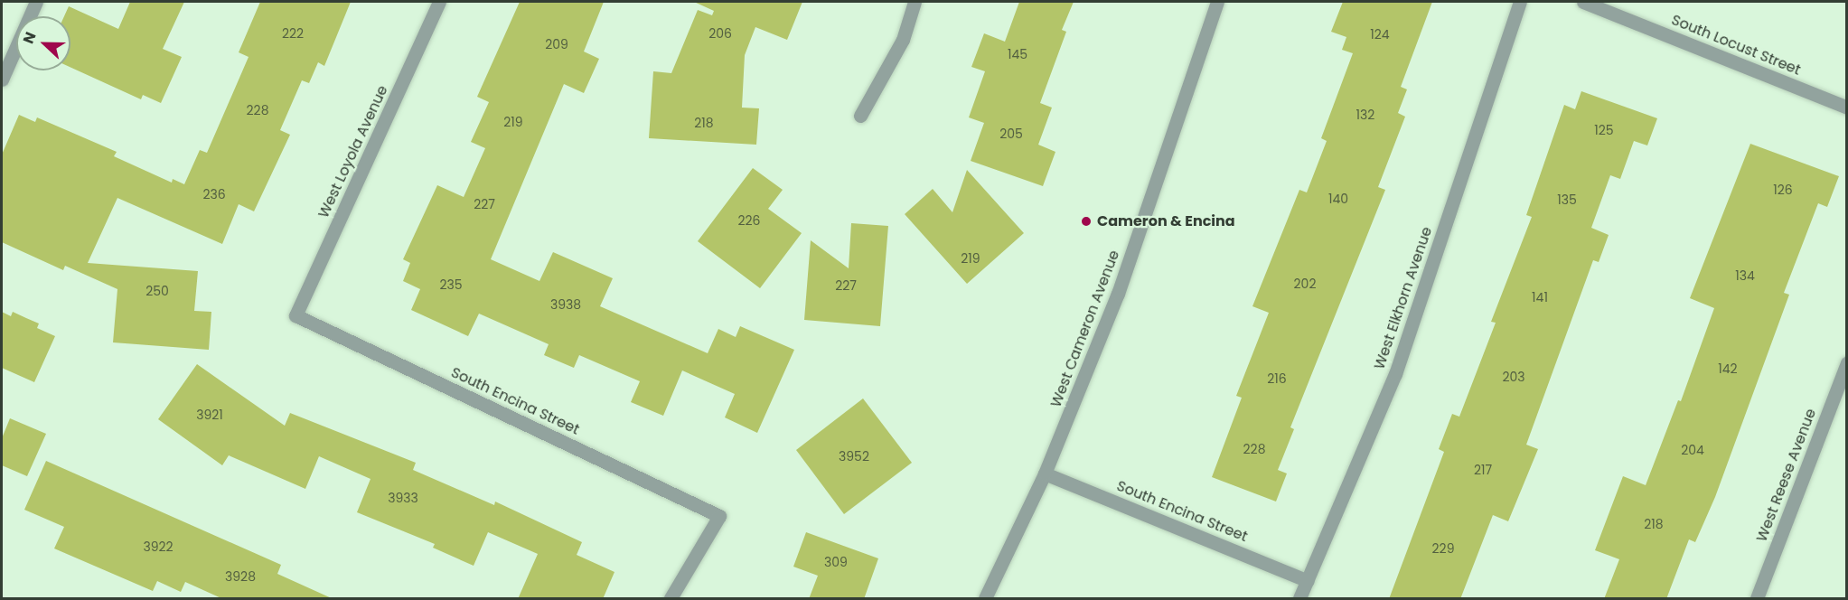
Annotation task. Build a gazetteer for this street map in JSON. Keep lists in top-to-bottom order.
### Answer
{
  "streets": {
    "street": [
      "South Locust Street",
      "West Loyola Avenue",
      "West Elkhorn Avenue",
      "West Cameron Avenue",
      "South Encina Street",
      "West Reese Avenue"
    ]
  },
  "crossings": [
    ["West Loyola Avenue", "South Encina Street"],
    ["West Elkhorn Avenue", "South Encina Street"],
    ["West Cameron Avenue", "South Encina Street"]
  ],
  "places": ["Cameron & Encina"],
  "house_numbers": [
    "222",
    "206",
    "124",
    "209",
    "145",
    "228",
    "132",
    "219",
    "218",
    "125",
    "205",
    "126",
    "236",
    "140",
    "135",
    "227",
    "226",
    "219",
    "134",
    "202",
    "235",
    "227",
    "250",
    "141",
    "3938",
    "142",
    "203",
    "216",
    "3921",
    "228",
    "204",
    "3952",
    "217",
    "3933",
    "218",
    "3922",
    "229",
    "309",
    "3928"
  ],
  "north": "left"
}
